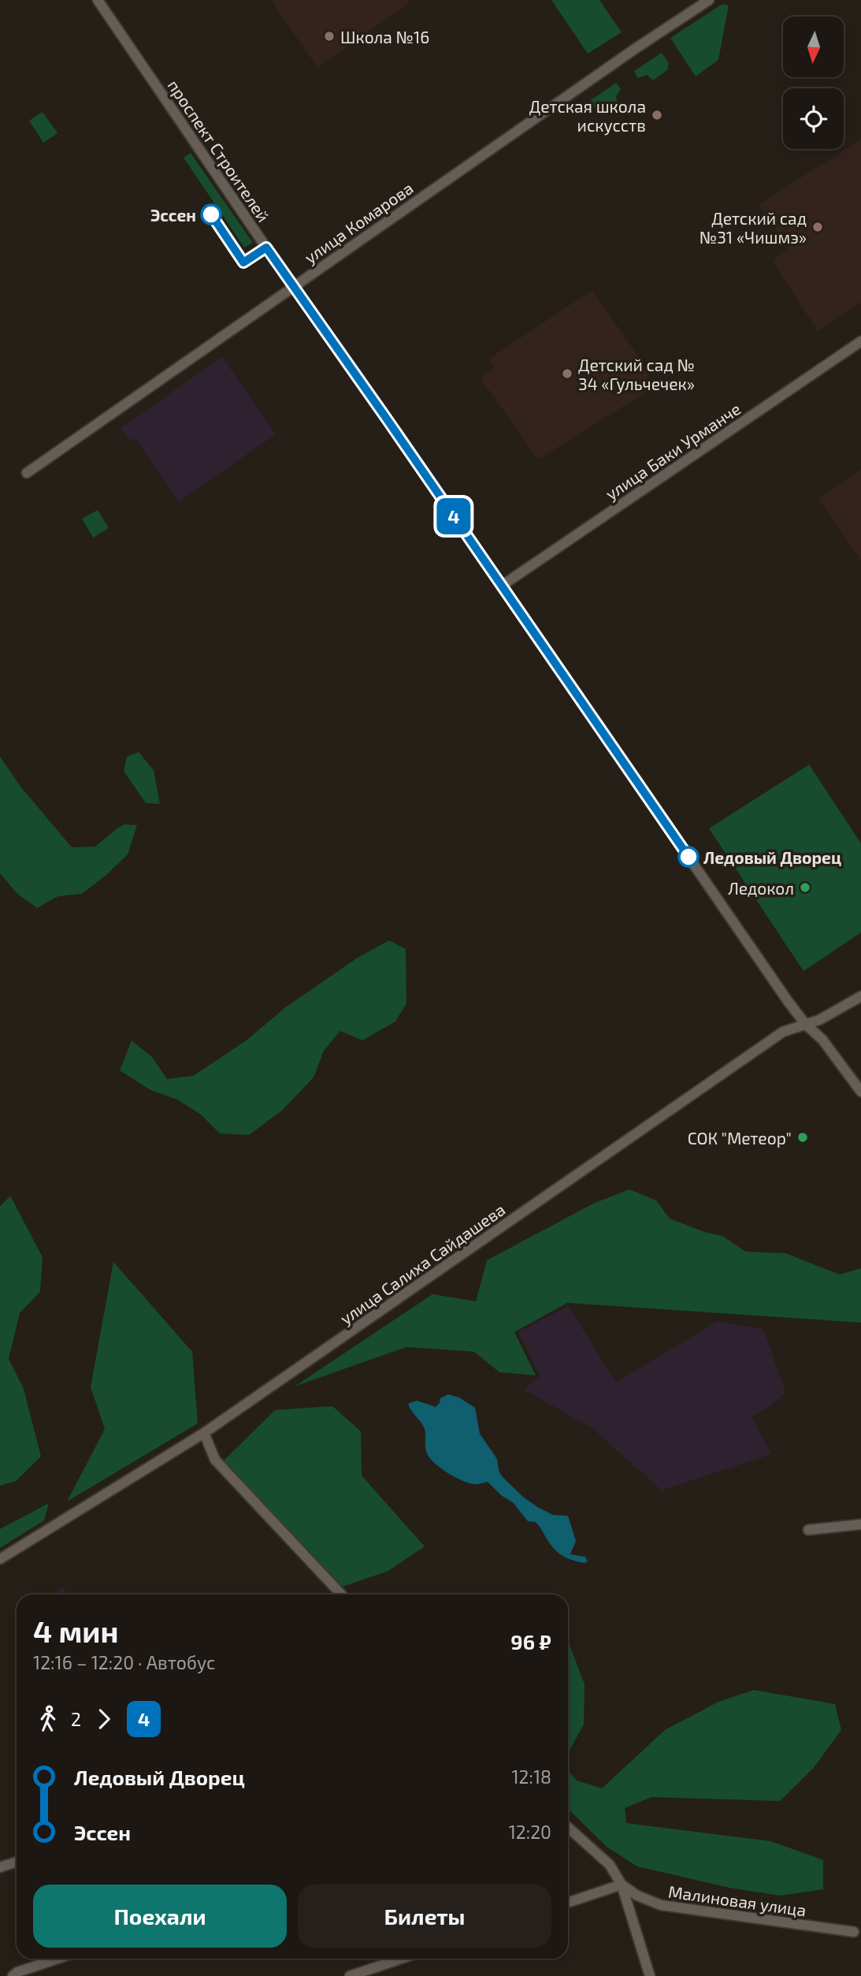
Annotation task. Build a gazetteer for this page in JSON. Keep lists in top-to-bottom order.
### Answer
{
  "streets": {
    "street": [
      "проспект Строителей",
      "улица Комарова",
      "улица Баки Урманче",
      "улица Салиха Сайдашева",
      "Малиновая улица"
    ]
  },
  "crossings": [
    ["проспект Строителей", "улица Комарова"],
    ["проспект Строителей", "улица Баки Урманче"],
    ["проспект Строителей", "улица Салиха Сайдашева"]
  ],
  "places": [
    "Школа №16",
    "Детская школа искусств",
    "Эссен",
    "Детский сад №31 «Чишмэ»",
    "Детский сад № 34 «Гульчечек»",
    "Ледовый Дворец",
    "Ледокол",
    "СОК \"Метеор\""
  ],
  "lines": ["bus line 4"],
  "north": "bottom",
  "page": {
    "on_map": "4",
    "heading": ["4 мин", "12:16 – 12:20 · Автобус", "96 ₽"],
    "legs": ["2", "4"],
    "list": [
      {
        "name": "Ледовый Дворец",
        "value": "12:18"
      },
      {
        "name": "Эссен",
        "value": "12:20"
      }
    ],
    "buttons": ["Поехали", "Билеты"]
  }
}
